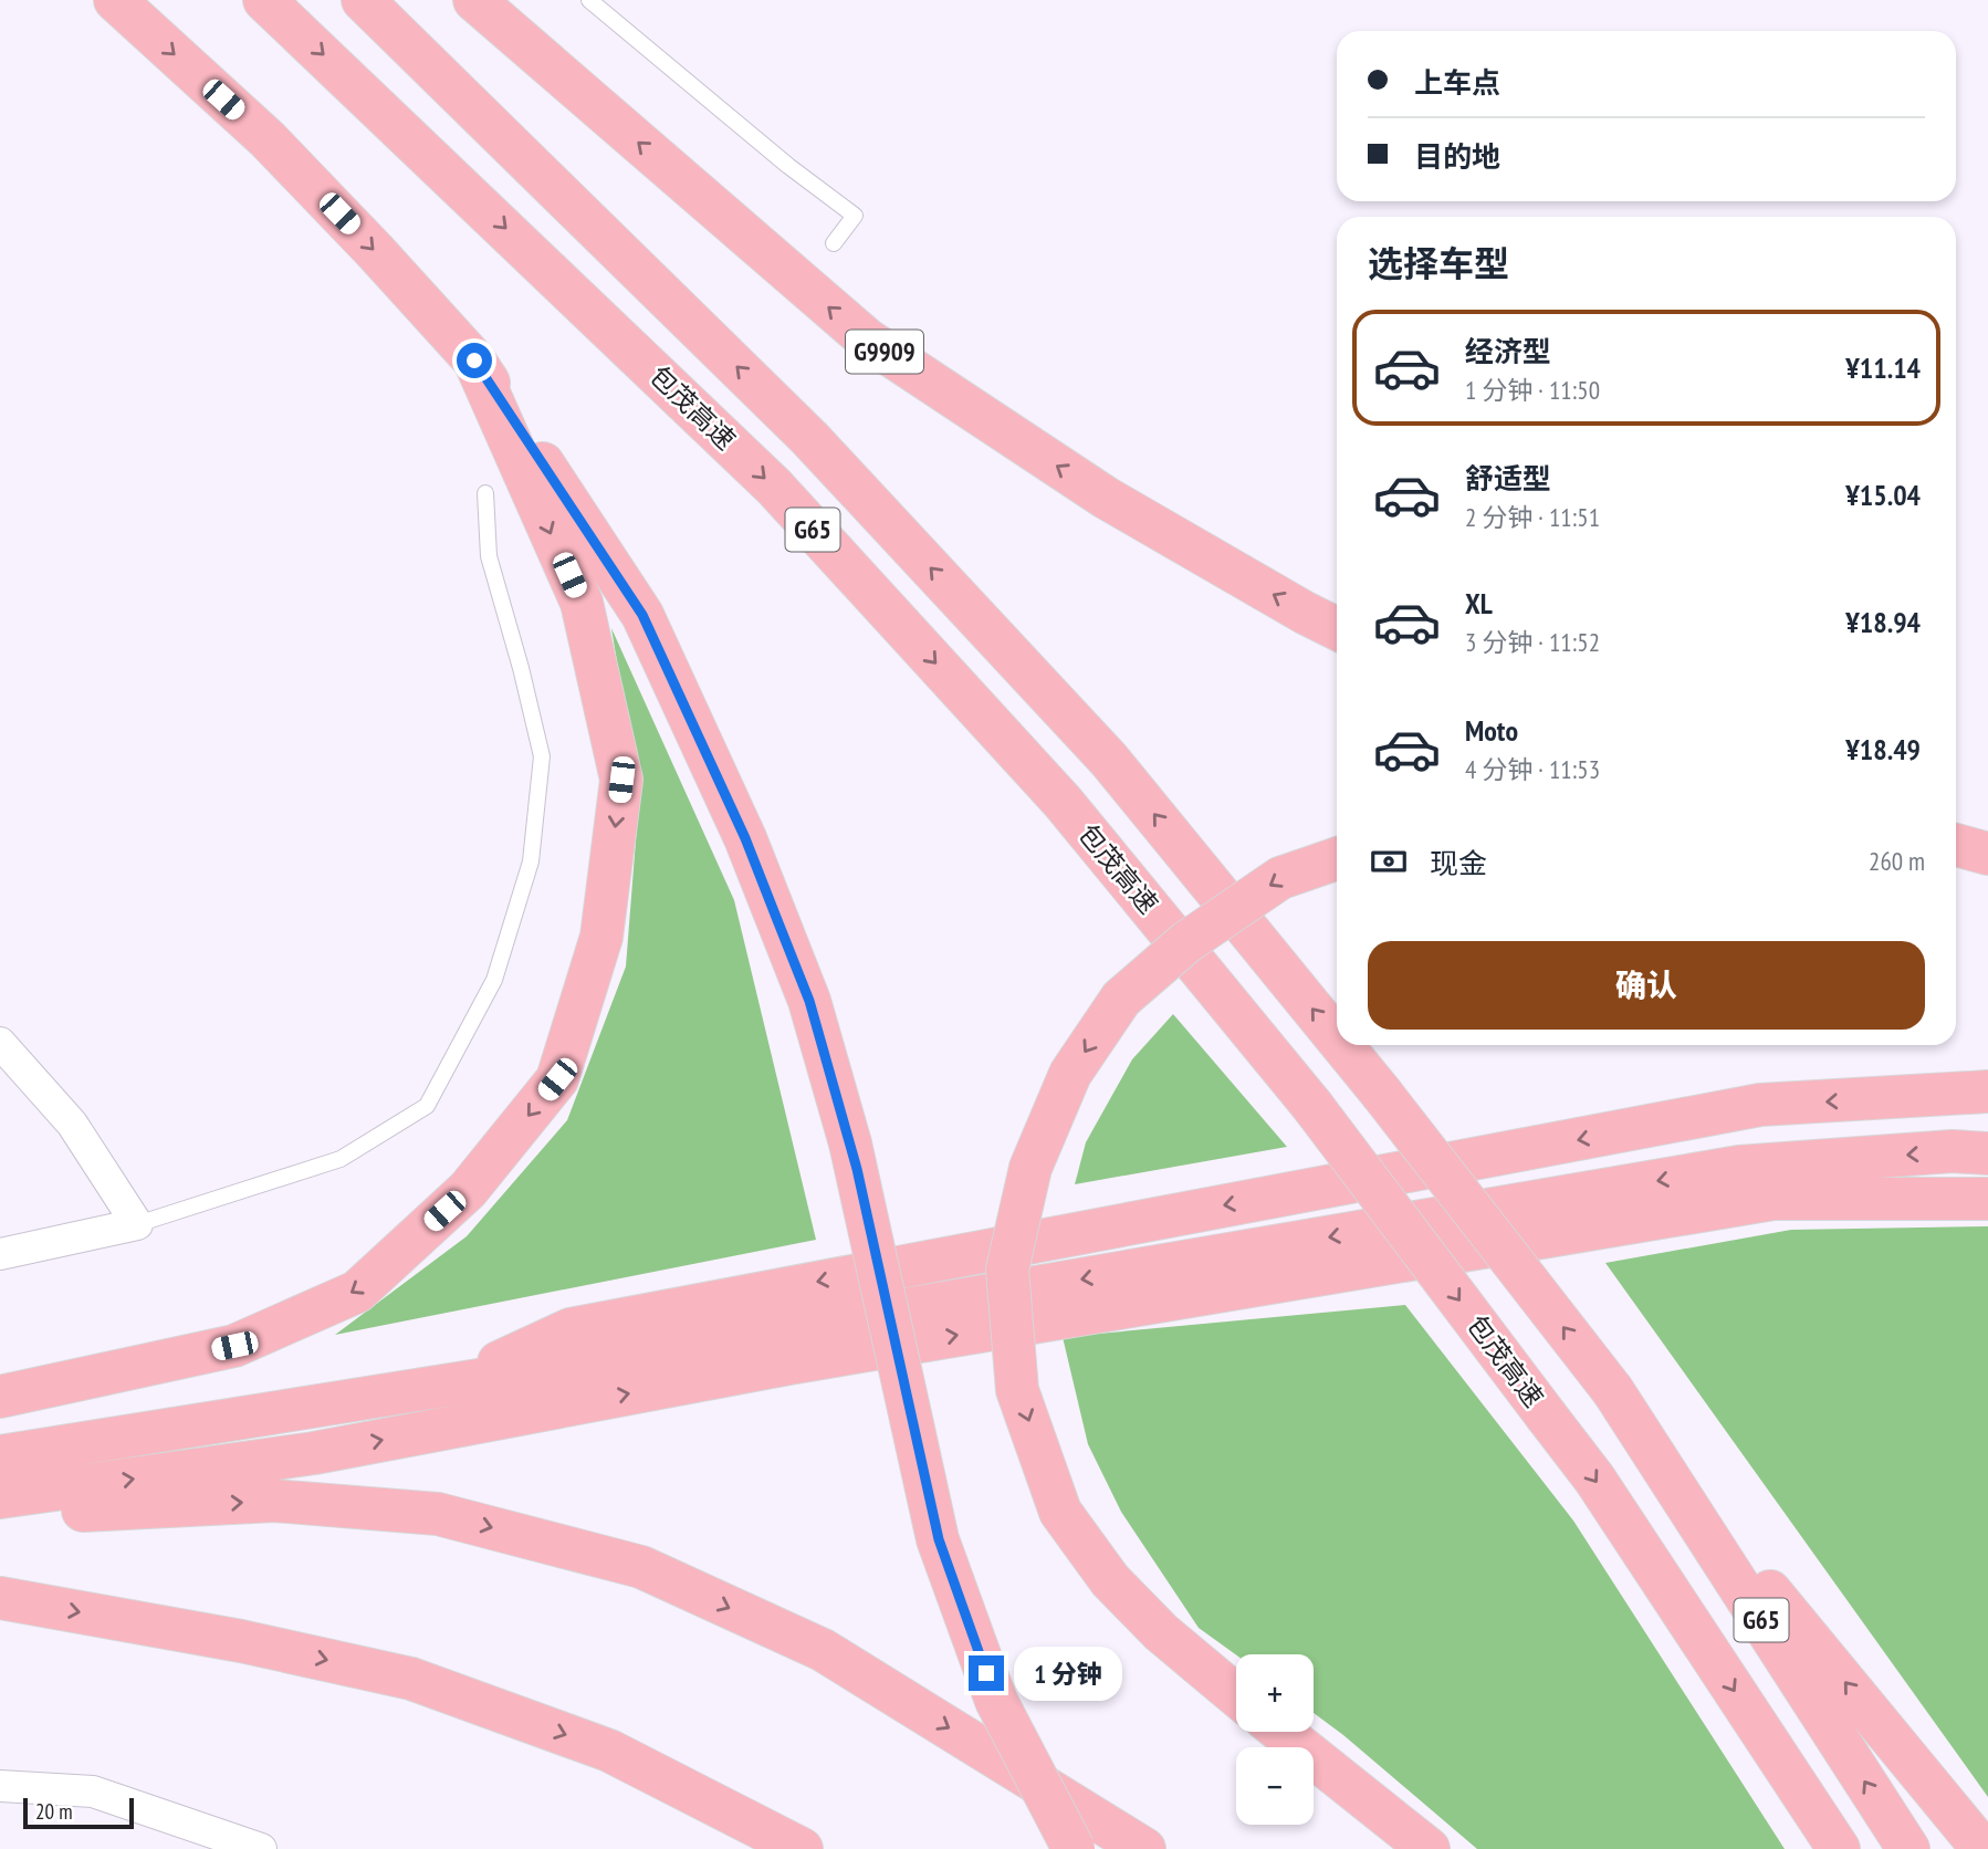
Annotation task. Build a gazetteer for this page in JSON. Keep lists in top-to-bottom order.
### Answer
{
  "streets": {
    "highway": ["G9909", "包茂高速", "G65"]
  },
  "scale_bar": "20 m",
  "page": {
    "banner": ["上车点", "目的地"],
    "heading": "选择车型",
    "list": [
      {
        "name": "经济型",
        "note": "1 分钟 · 11:50",
        "value": "¥11.14"
      },
      {
        "name": "舒适型",
        "note": "2 分钟 · 11:51",
        "value": "¥15.04"
      },
      {
        "name": "XL",
        "note": "3 分钟 · 11:52",
        "value": "¥18.94"
      },
      {
        "name": "Moto",
        "note": "4 分钟 · 11:53",
        "value": "¥18.49"
      }
    ],
    "pay": ["现金", "260 m"],
    "buttons": "确认",
    "bubble": "1 分钟",
    "map_buttons": ["+", "−"],
    "scale": "20 m"
  }
}
